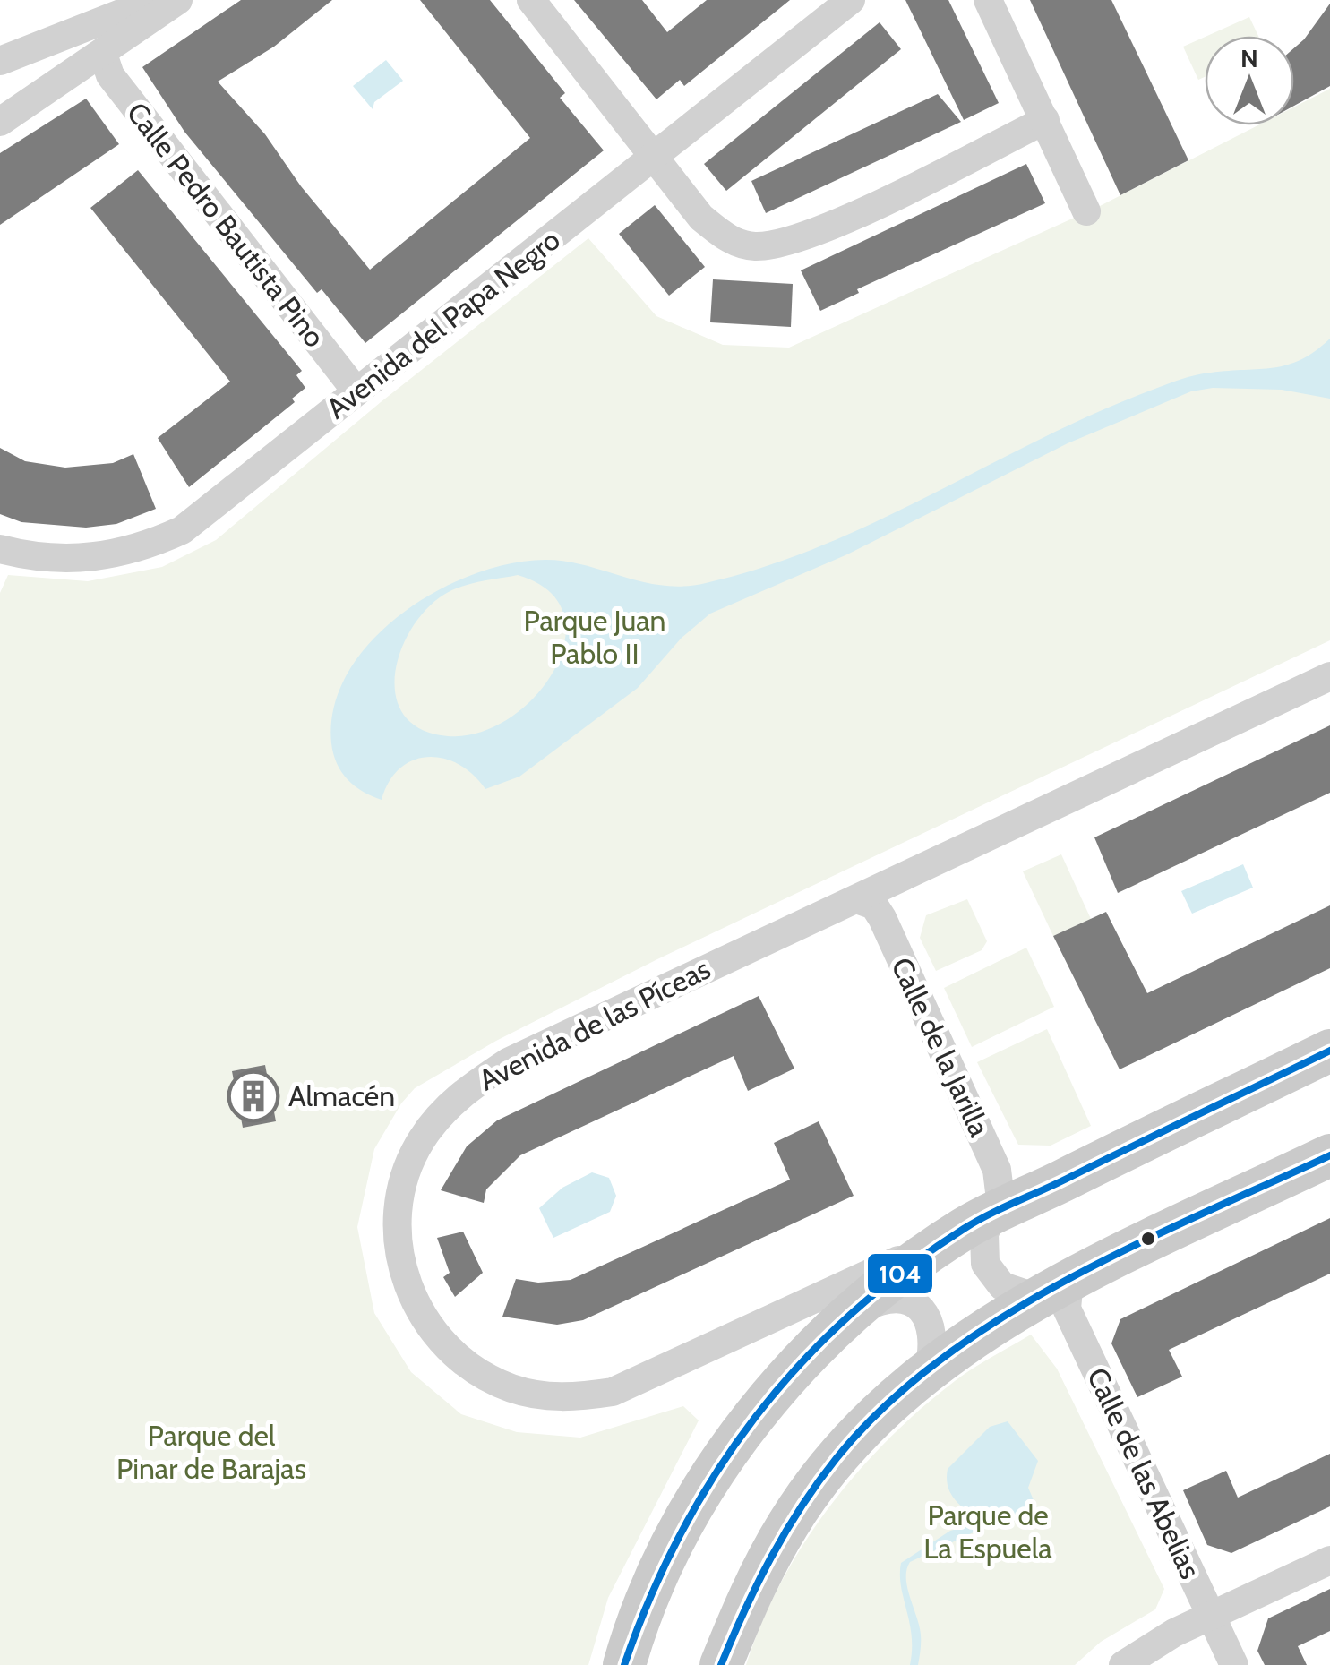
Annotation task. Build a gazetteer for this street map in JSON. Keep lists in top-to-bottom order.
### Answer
{
  "streets": {
    "street": [
      "Calle Pedro Bautista Pino",
      "Avenida del Papa Negro",
      "Avenida de las Píceas",
      "Calle de la Jarilla",
      "Calle de las Abelias"
    ]
  },
  "crossings": [
    ["Calle Pedro Bautista Pino", "Avenida del Papa Negro"],
    ["Avenida de las Píceas", "Calle de la Jarilla"]
  ],
  "parks": ["Parque Juan Pablo II", "Parque del Pinar de Barajas", "Parque de La Espuela"],
  "places": {
    "building": ["Almacén"]
  },
  "lines": ["transit line 104"],
  "north": "top"
}
